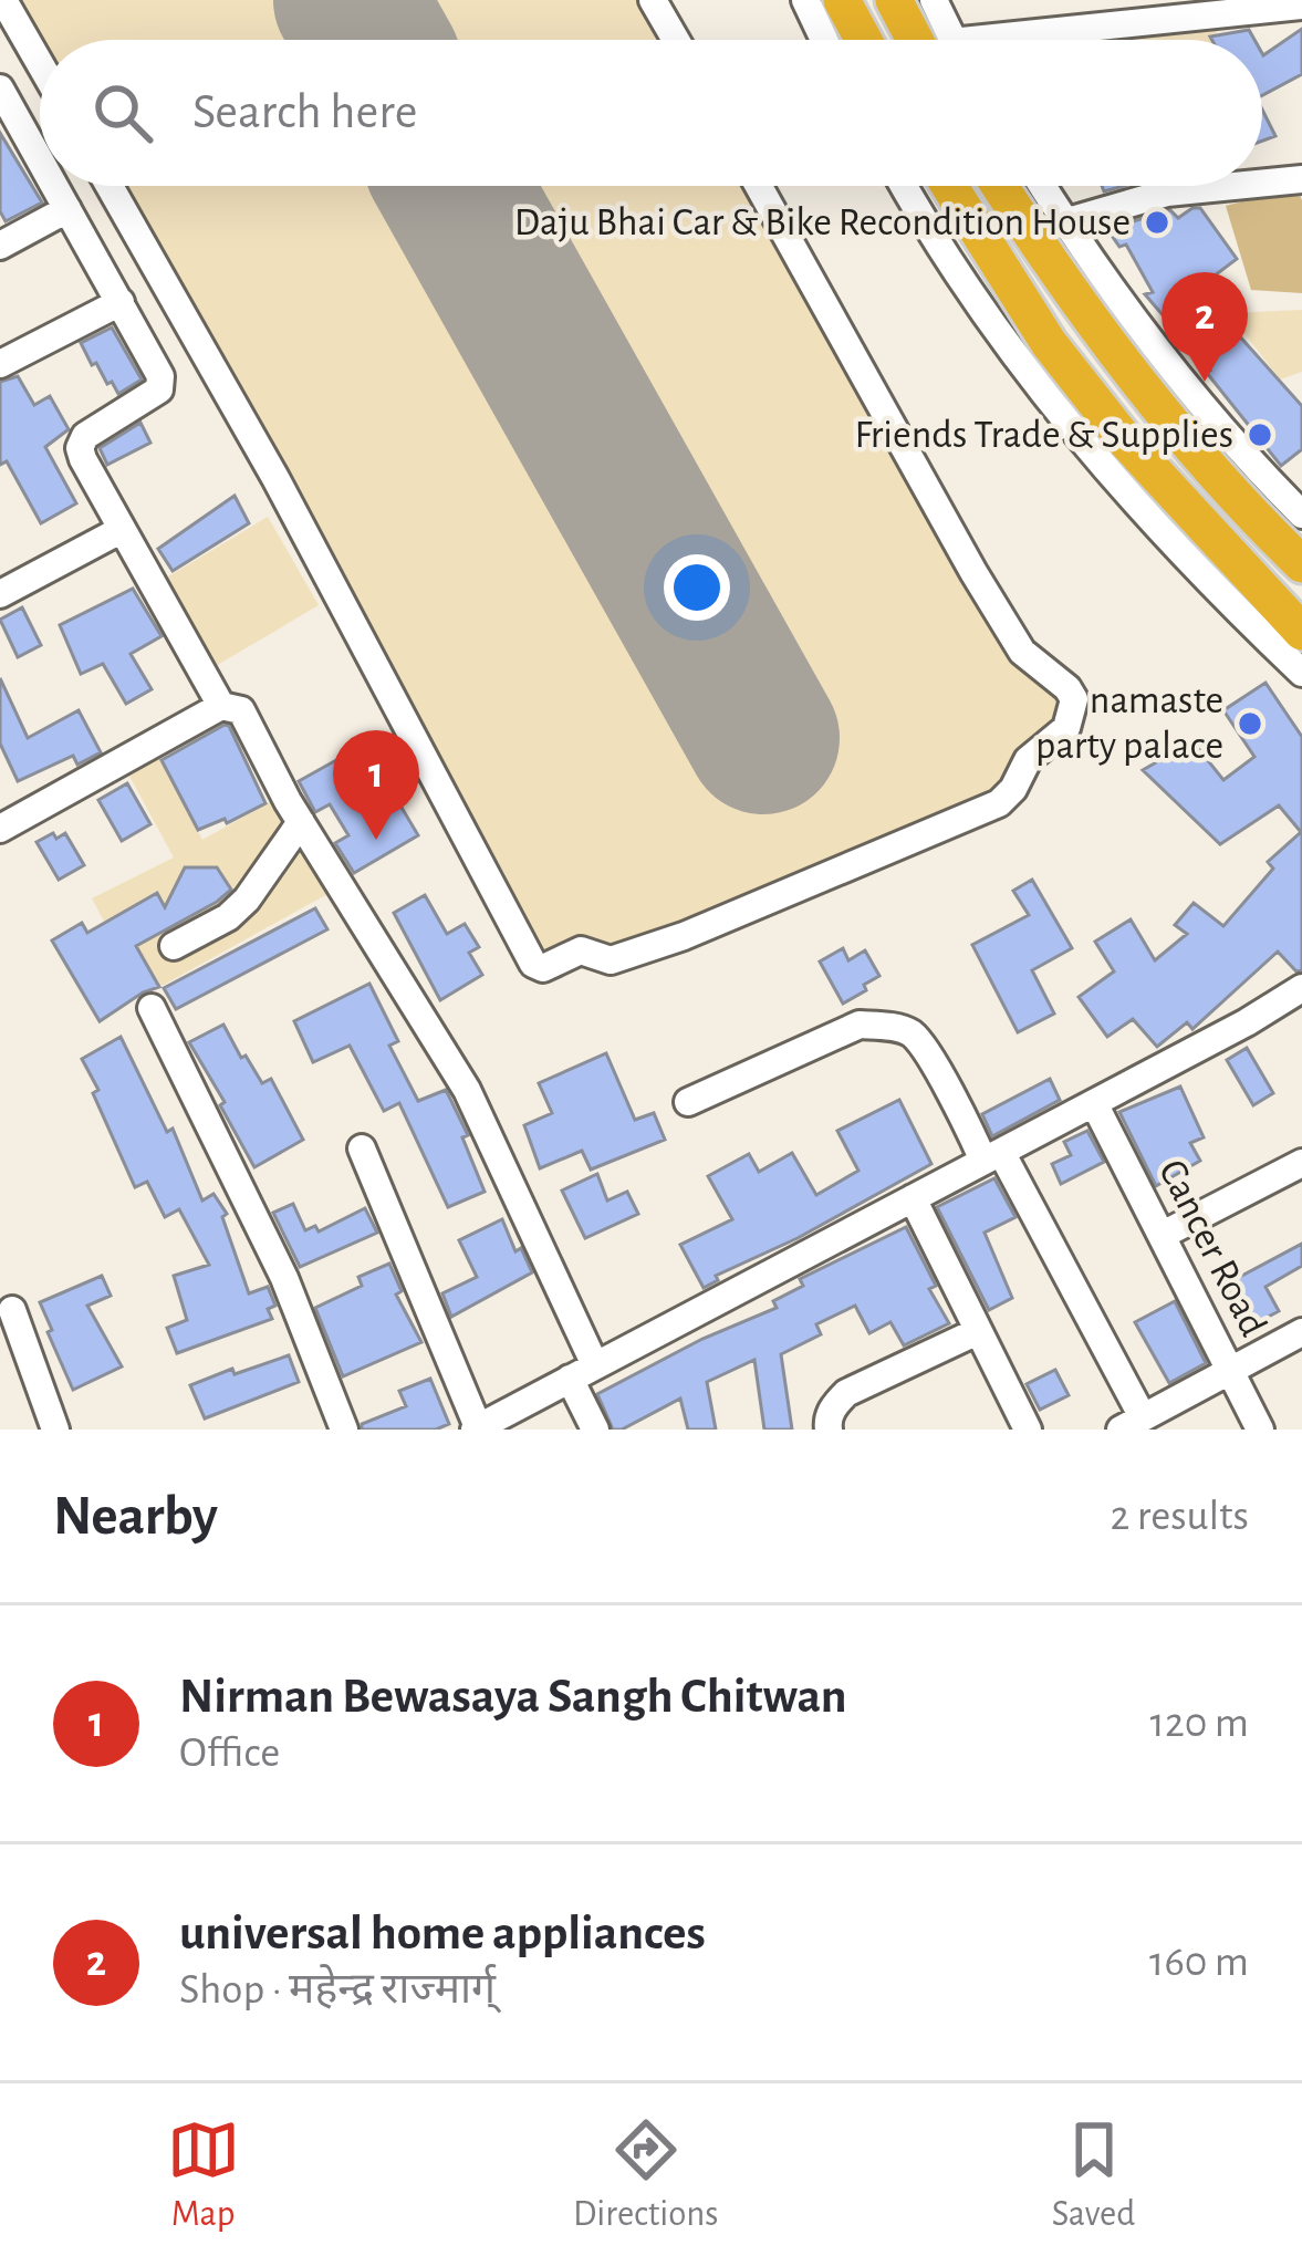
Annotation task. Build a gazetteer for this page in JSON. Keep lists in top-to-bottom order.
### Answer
{
  "streets": {
    "street": ["Cancer Road"]
  },
  "places": ["Daju Bhai Car & Bike Recondition House", "Friends Trade & Supplies", "namaste party palace"],
  "page": {
    "search": "Search here",
    "pins": ["2", "1"],
    "heading": ["Nearby", "2 results"],
    "list": [
      {
        "mark": "1",
        "name": "Nirman Bewasaya Sangh Chitwan",
        "note": "Office",
        "value": "120 m"
      },
      {
        "mark": "2",
        "name": "universal home appliances",
        "note": "Shop · महेन्द्र राज्मार्ग्",
        "value": "160 m"
      }
    ],
    "nav": ["Map", "Directions", "Saved"]
  }
}
